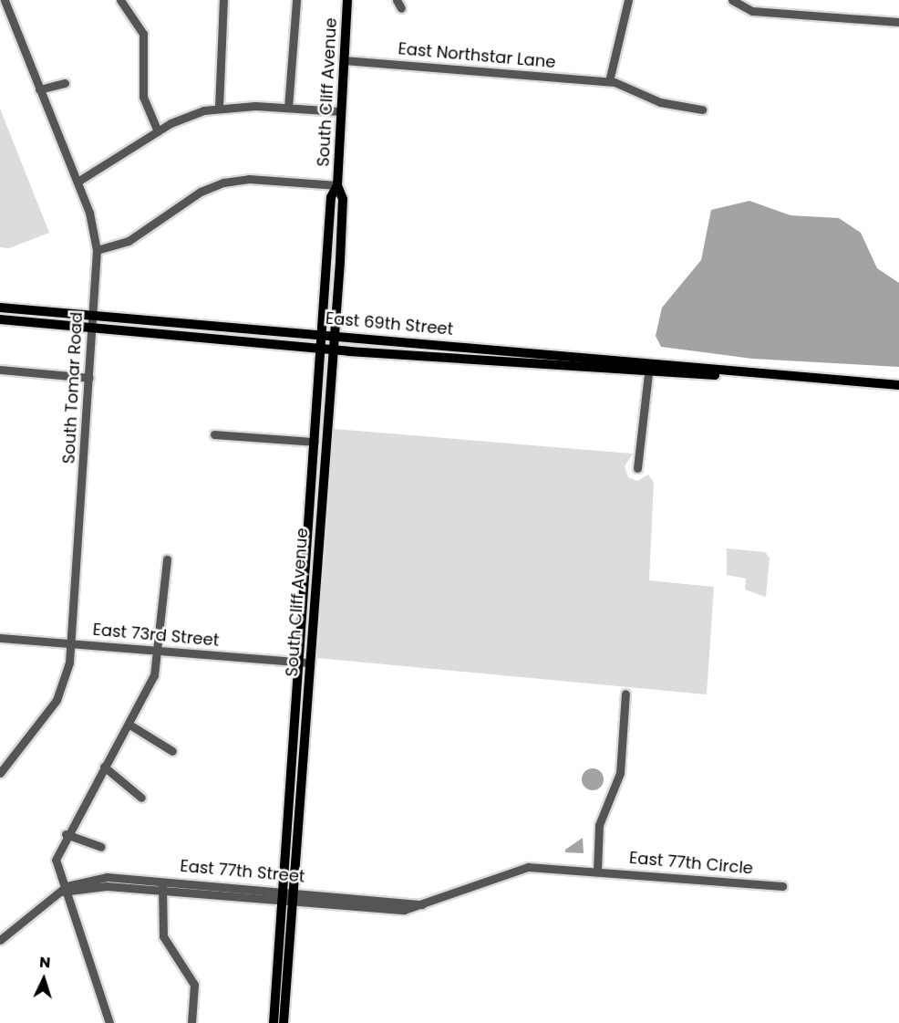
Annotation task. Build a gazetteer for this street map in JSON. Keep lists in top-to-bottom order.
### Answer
{
  "streets": {
    "main road": ["South Cliff Avenue", "East 69th Street"],
    "street": [
      "East Northstar Lane",
      "South Tomar Road",
      "East 73rd Street",
      "East 77th Circle",
      "East 77th Street"
    ]
  },
  "crossings": [
    ["East Northstar Lane", "South Cliff Avenue"],
    ["South Cliff Avenue", "East 69th Street"],
    ["South Cliff Avenue", "East 73rd Street"],
    ["South Cliff Avenue", "East 77th Street"],
    ["East 69th Street", "South Tomar Road"],
    ["South Tomar Road", "East 73rd Street"],
    ["East 77th Circle", "East 77th Street"]
  ],
  "north": "top"
}
